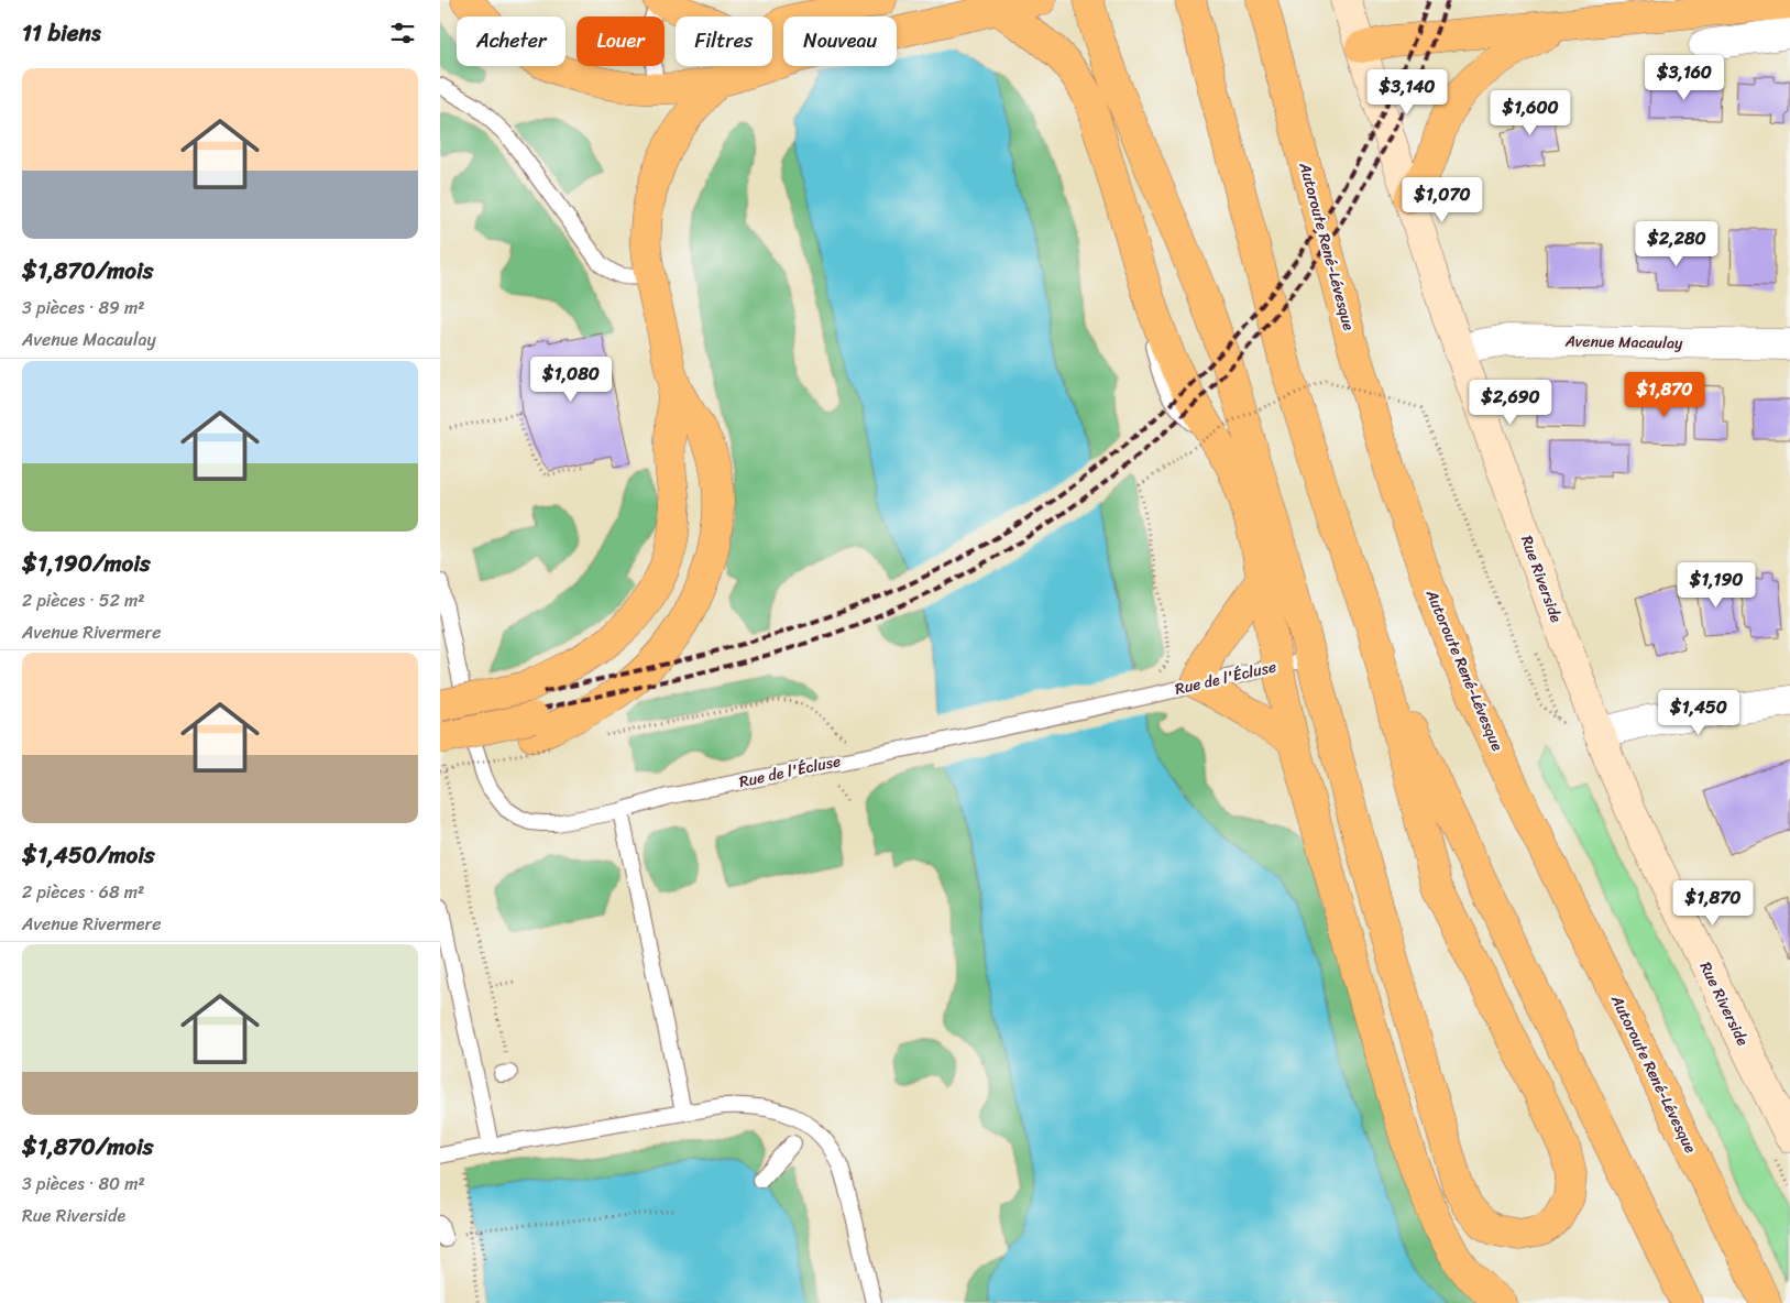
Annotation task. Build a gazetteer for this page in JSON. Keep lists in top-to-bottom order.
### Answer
{
  "streets": {
    "main road": ["Autoroute René-Lévesque"],
    "street": ["Avenue Macaulay", "Rue Riverside"],
    "lane": ["Rue de l'Écluse"]
  },
  "crossings": [
    ["Avenue Macaulay", "Rue Riverside"]
  ],
  "page": {
    "heading": "11 biens",
    "chip": [
      "Acheter",
      "Louer",
      "Filtres",
      "Nouveau"
    ],
    "price": [
      "$3,160",
      "$3,140",
      "$1,600",
      "$1,070",
      "$2,280",
      "$1,080",
      "$1,870",
      "$2,690",
      "$1,190",
      "$1,450",
      "$1,870"
    ],
    "list": [
      {
        "name": "$1,870/mois",
        "note": "3 pièces · 89 m² · Avenue Macaulay"
      },
      {
        "name": "$1,190/mois",
        "note": "2 pièces · 52 m² · Avenue Rivermere"
      },
      {
        "name": "$1,450/mois",
        "note": "2 pièces · 68 m² · Avenue Rivermere"
      },
      {
        "name": "$1,870/mois",
        "note": "3 pièces · 80 m² · Rue Riverside"
      }
    ]
  }
}
